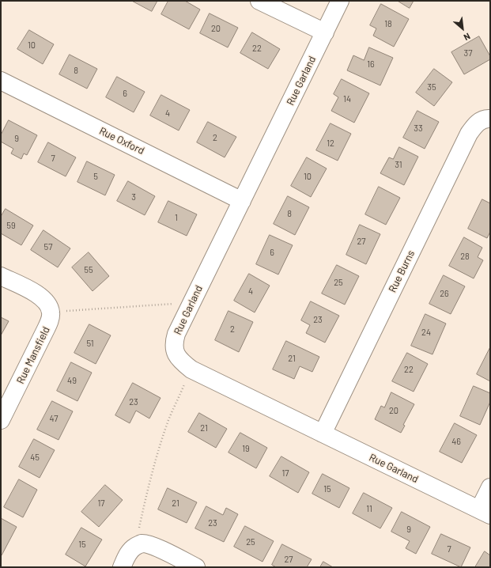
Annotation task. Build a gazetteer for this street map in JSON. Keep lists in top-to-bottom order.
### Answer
{
  "streets": {
    "street": [
      "Rue Garland",
      "Rue Oxford",
      "Rue Burns",
      "Rue Mansfield"
    ]
  },
  "crossings": [
    ["Rue Garland", "Rue Oxford"],
    ["Rue Garland", "Rue Burns"]
  ],
  "house_numbers": [
    "18",
    "20",
    "10",
    "22",
    "37",
    "16",
    "8",
    "35",
    "6",
    "14",
    "4",
    "33",
    "2",
    "9",
    "12",
    "7",
    "31",
    "5",
    "10",
    "3",
    "8",
    "1",
    "59",
    "27",
    "57",
    "6",
    "28",
    "55",
    "25",
    "4",
    "26",
    "23",
    "2",
    "24",
    "51",
    "21",
    "22",
    "49",
    "23",
    "20",
    "47",
    "21",
    "46",
    "19",
    "45",
    "17",
    "15",
    "17",
    "21",
    "11",
    "23",
    "9",
    "25",
    "15",
    "7",
    "27"
  ],
  "north": "bottom right"
}
